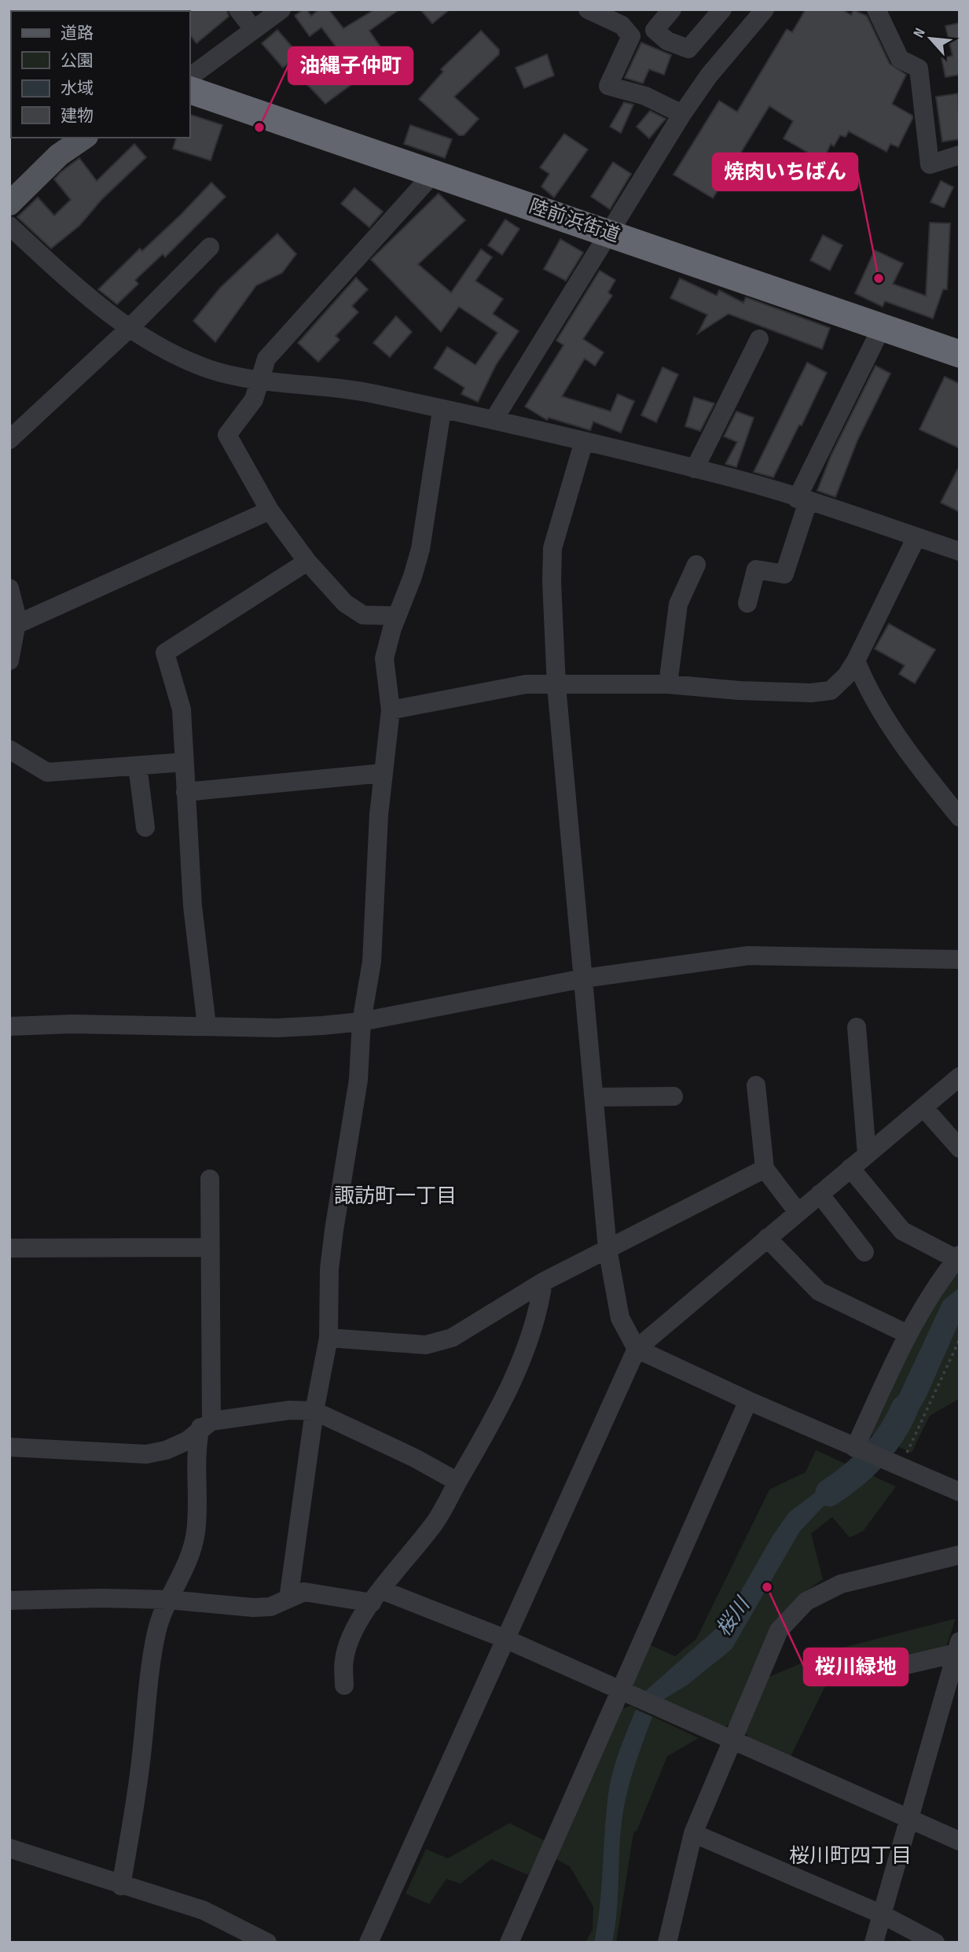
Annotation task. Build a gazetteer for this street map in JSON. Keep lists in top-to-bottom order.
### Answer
{
  "streets": {
    "highway": ["陸前浜街道"]
  },
  "districts": ["諏訪町一丁目", "桜川町四丁目"],
  "water": ["桜川"],
  "places": ["油縄子仲町", "焼肉いちばん", "桜川緑地"],
  "legend": [
    "道路",
    "公園",
    "水域",
    "建物"
  ],
  "north": "top left"
}
